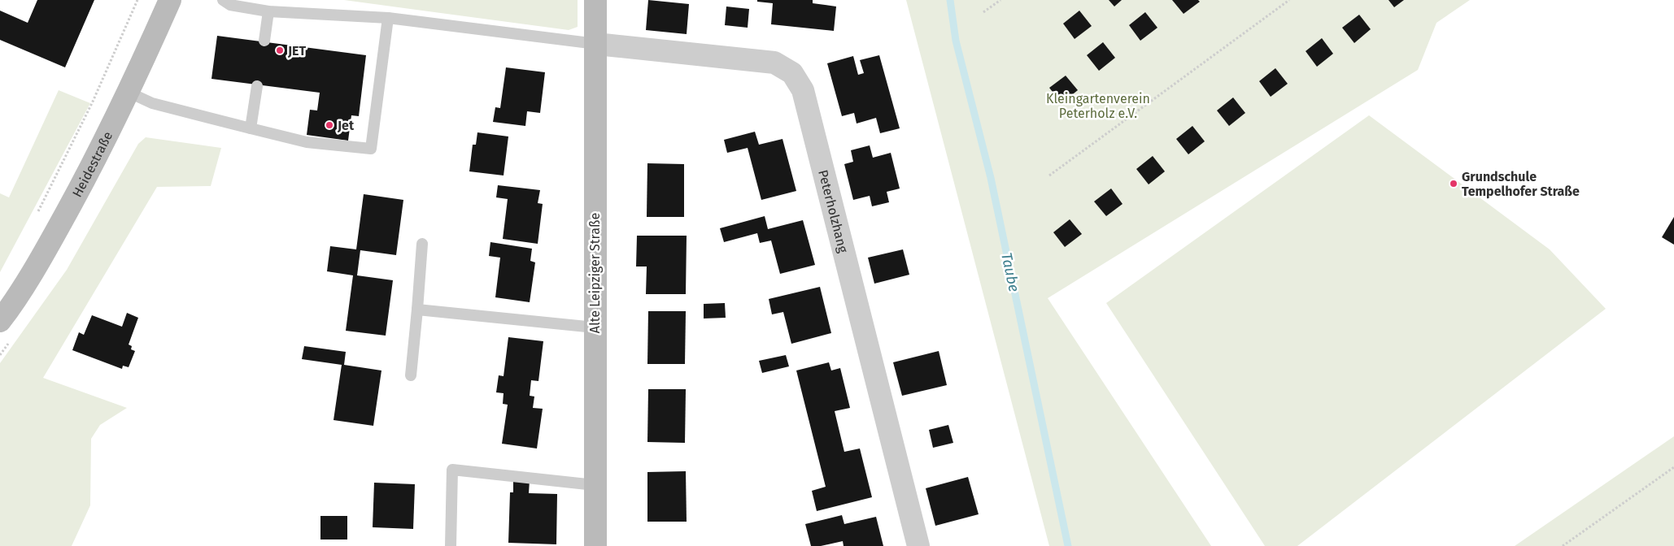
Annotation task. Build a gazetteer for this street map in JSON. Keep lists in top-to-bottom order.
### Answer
{
  "streets": {
    "street": ["Heidestraße", "Peterholzhang", "Alte Leipziger Straße"]
  },
  "crossings": [
    ["Peterholzhang", "Alte Leipziger Straße"]
  ],
  "water": ["Taube"],
  "parks": ["Kleingartenverein Peterholz e.V."],
  "places": ["JET", "Jet", "Grundschule Tempelhofer Straße"]
}
